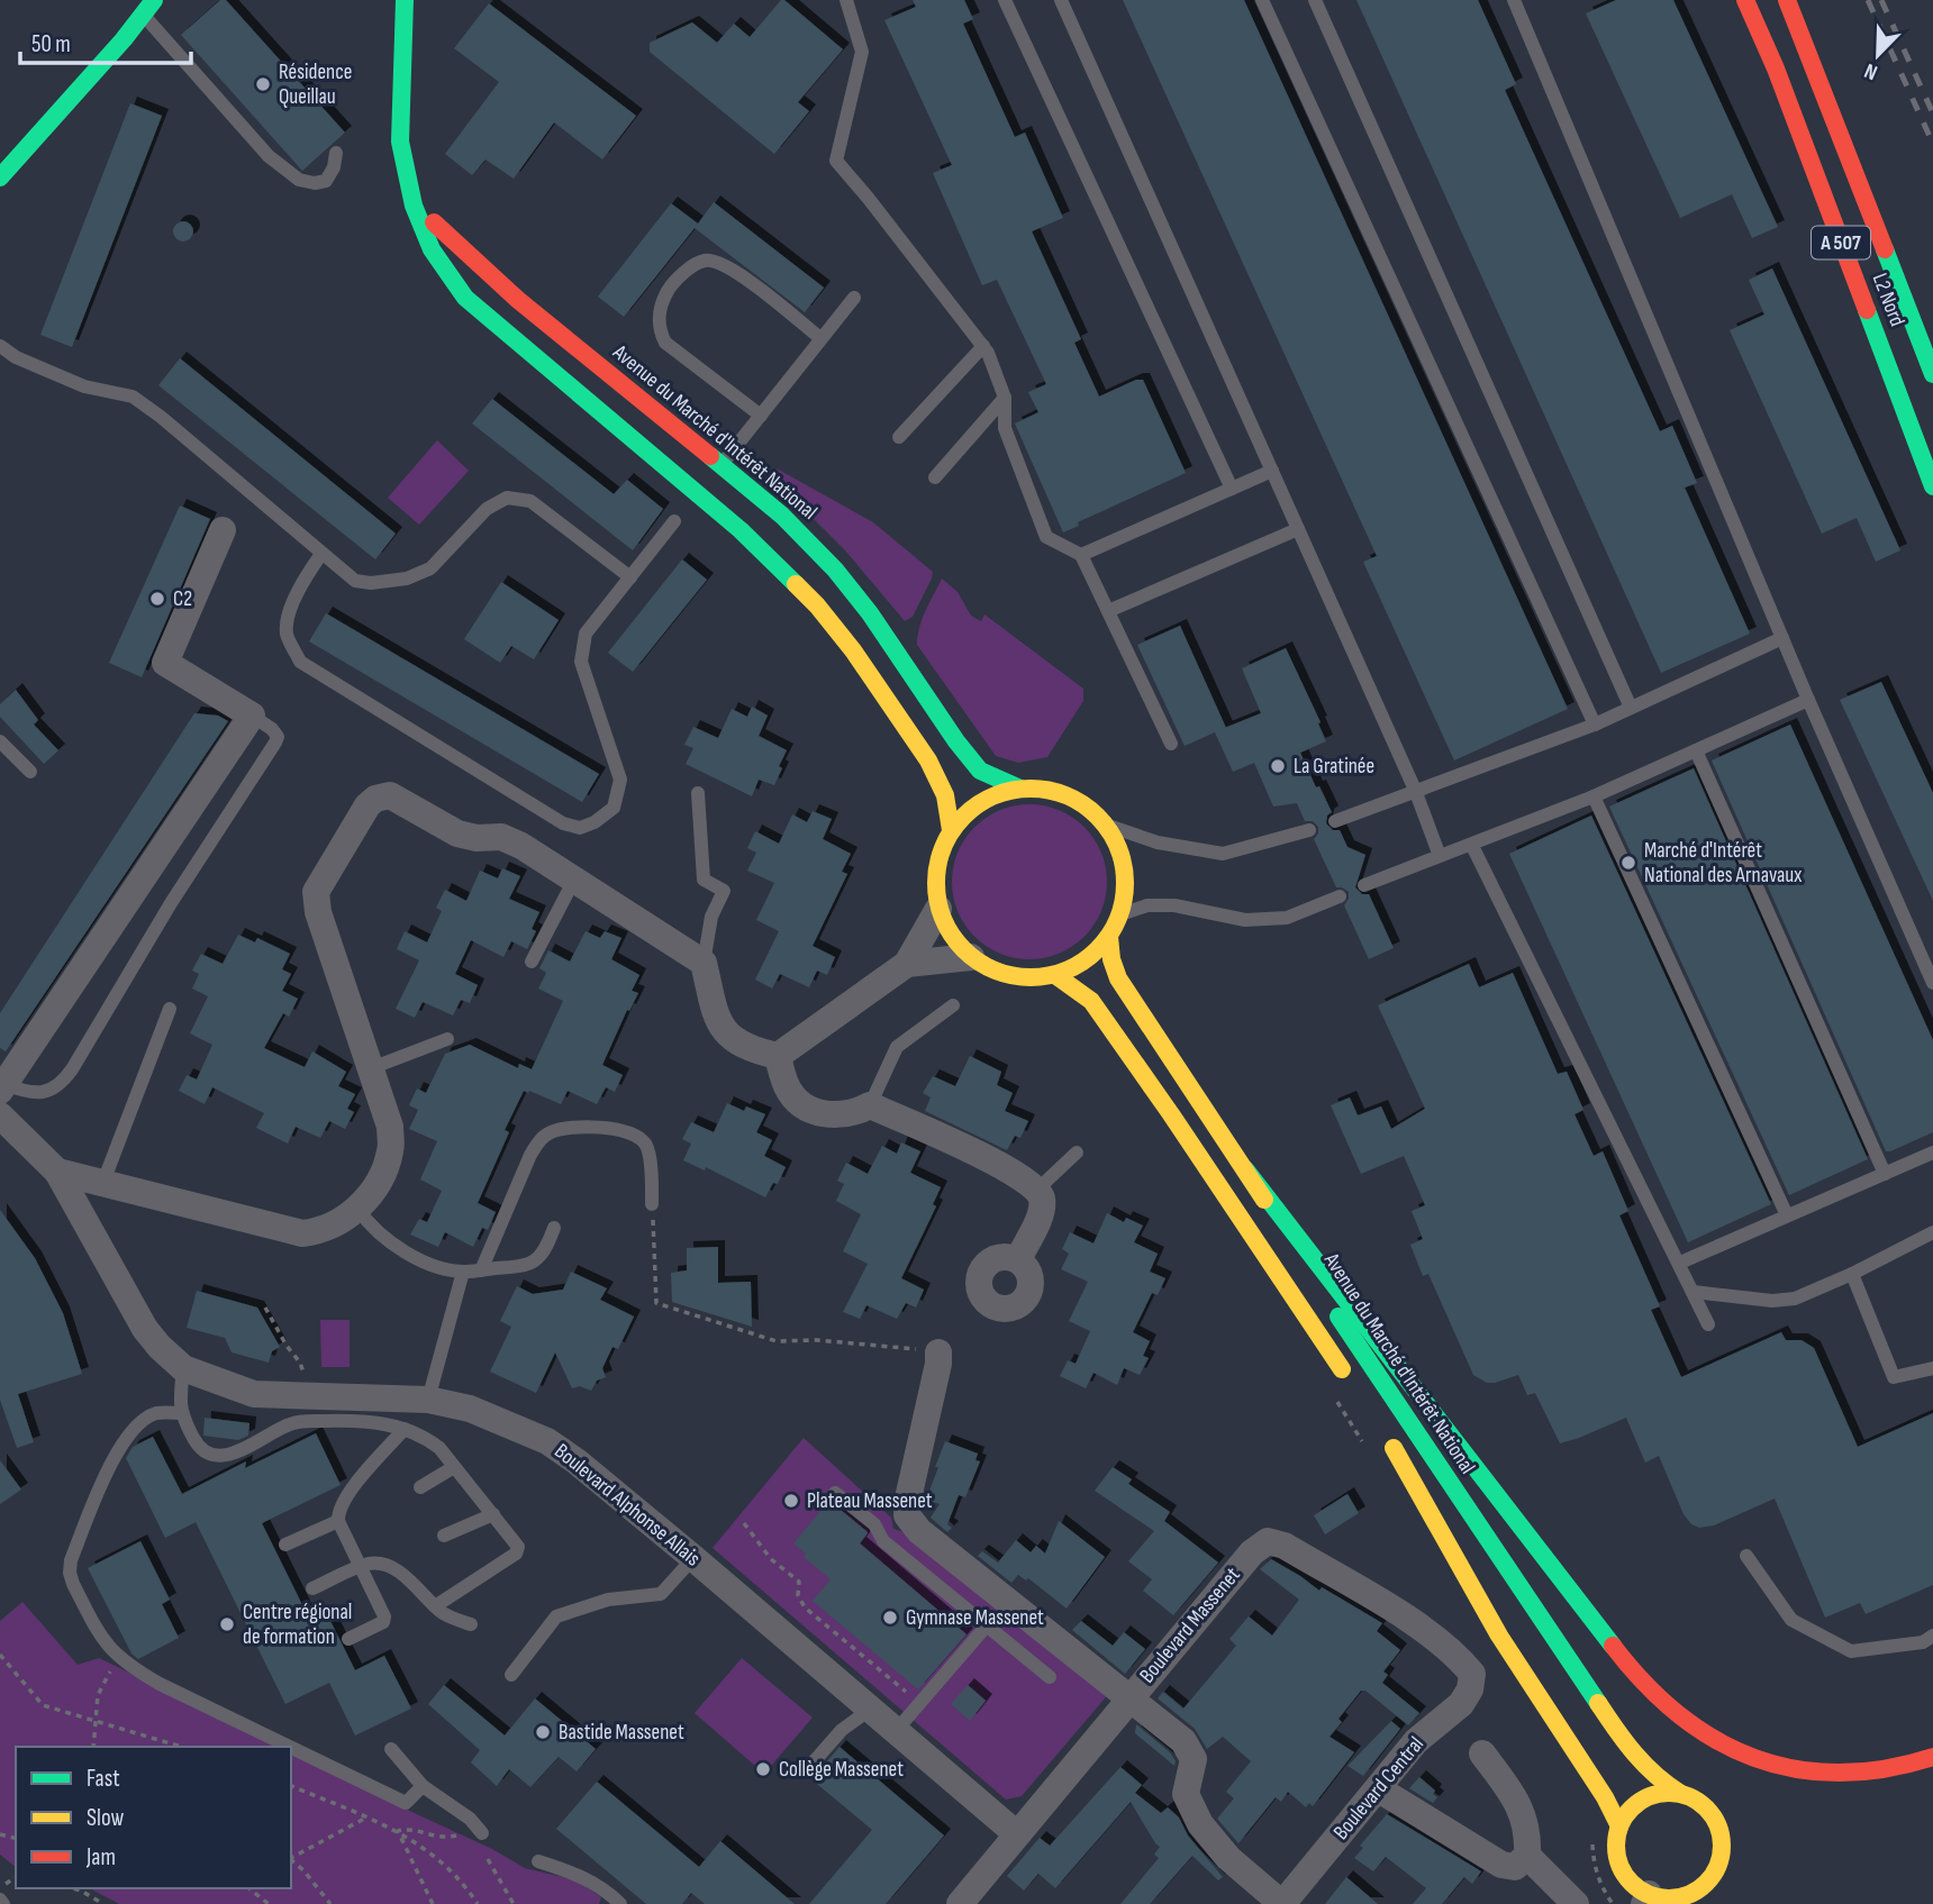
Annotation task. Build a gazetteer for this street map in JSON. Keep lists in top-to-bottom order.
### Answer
{
  "streets": {
    "main road": ["A 507", "L2 Nord", "Avenue du Marché d'Intérêt National"],
    "street": ["Boulevard Alphonse Allais", "Boulevard Massenet", "Boulevard Central"]
  },
  "crossings": [
    ["Boulevard Alphonse Allais", "Boulevard Massenet"],
    ["Boulevard Massenet", "Boulevard Central"]
  ],
  "places": [
    "Résidence Queillau",
    "C2",
    "La Gratinée",
    "Marché d'Intérêt National des Arnavaux",
    "Plateau Massenet",
    "Gymnase Massenet",
    "Centre régional de formation",
    "Bastide Massenet",
    "Collège Massenet"
  ],
  "legend": ["Fast", "Slow", "Jam"],
  "scale_bar": "50 m",
  "north": "bottom left"
}
